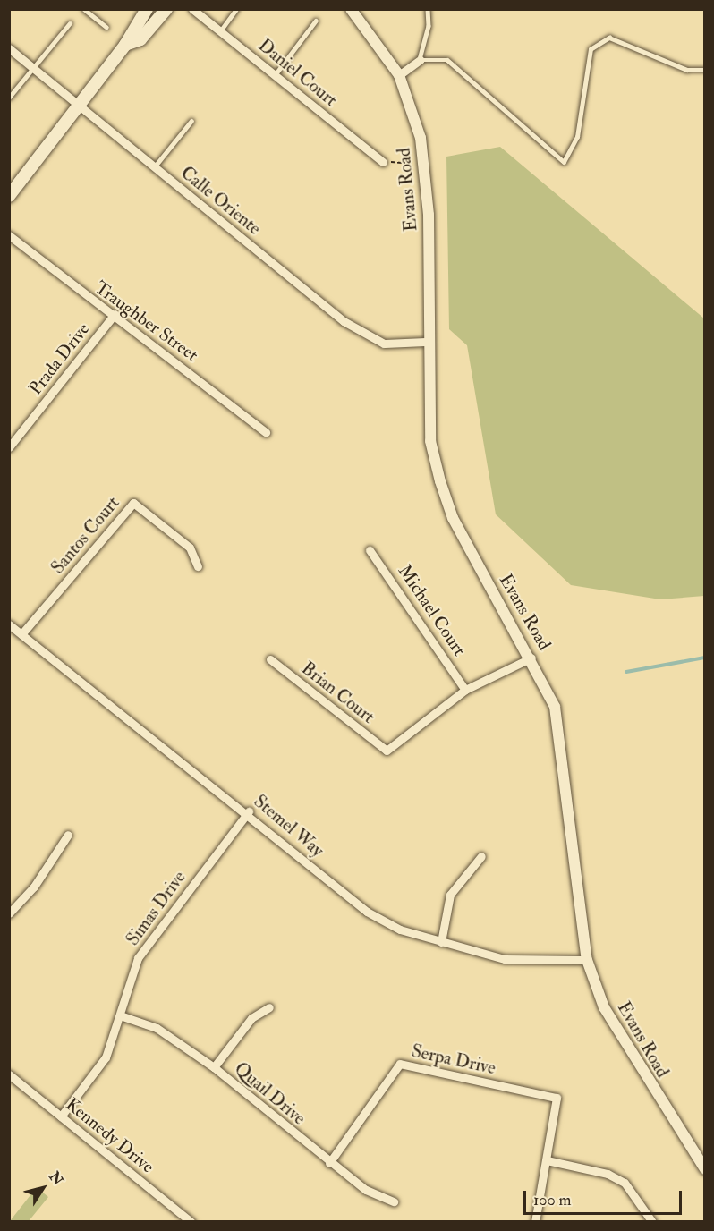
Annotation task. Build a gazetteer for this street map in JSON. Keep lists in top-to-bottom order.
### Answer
{
  "streets": {
    "street": [
      "Daniel Court",
      "Evans Road",
      "Calle Oriente",
      "Traughber Street",
      "Prada Drive",
      "Santos Court",
      "Michael Court",
      "Brian Court",
      "Stemel Way",
      "Simas Drive",
      "Serpa Drive",
      "Quail Drive",
      "Kennedy Drive"
    ]
  },
  "crossings": [
    ["Evans Road", "Calle Oriente"],
    ["Evans Road", "Stemel Way"],
    ["Traughber Street", "Prada Drive"],
    ["Santos Court", "Stemel Way"],
    ["Michael Court", "Brian Court"],
    ["Stemel Way", "Simas Drive"],
    ["Simas Drive", "Quail Drive"],
    ["Simas Drive", "Kennedy Drive"],
    ["Serpa Drive", "Quail Drive"]
  ],
  "scale_bar": "100 m",
  "north": "top right"
}
